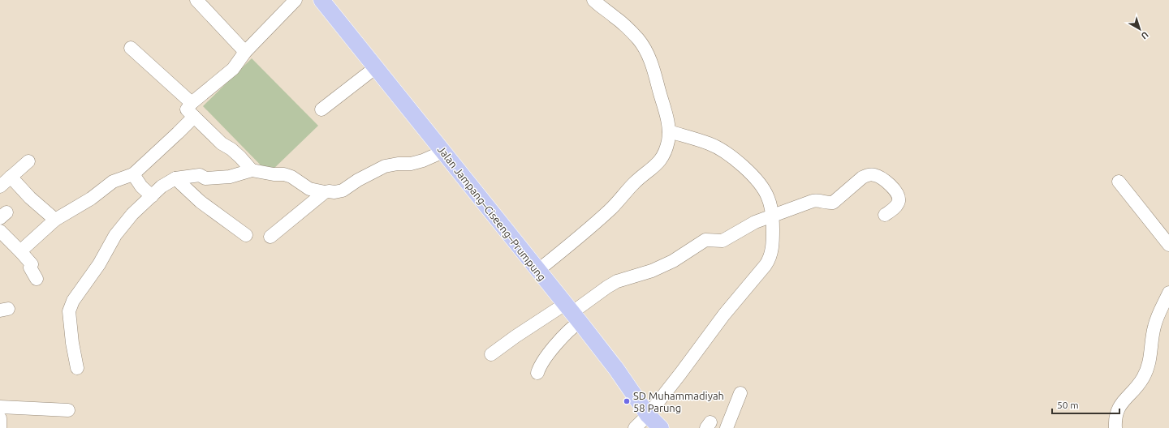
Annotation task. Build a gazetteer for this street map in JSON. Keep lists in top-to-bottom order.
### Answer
{
  "streets": {
    "main road": ["Jalan Jampang–Ciseeng–Prumpung"]
  },
  "places": ["SD Muhammadiyah 58 Parung"],
  "scale_bar": "50 m",
  "north": "bottom right"
}
